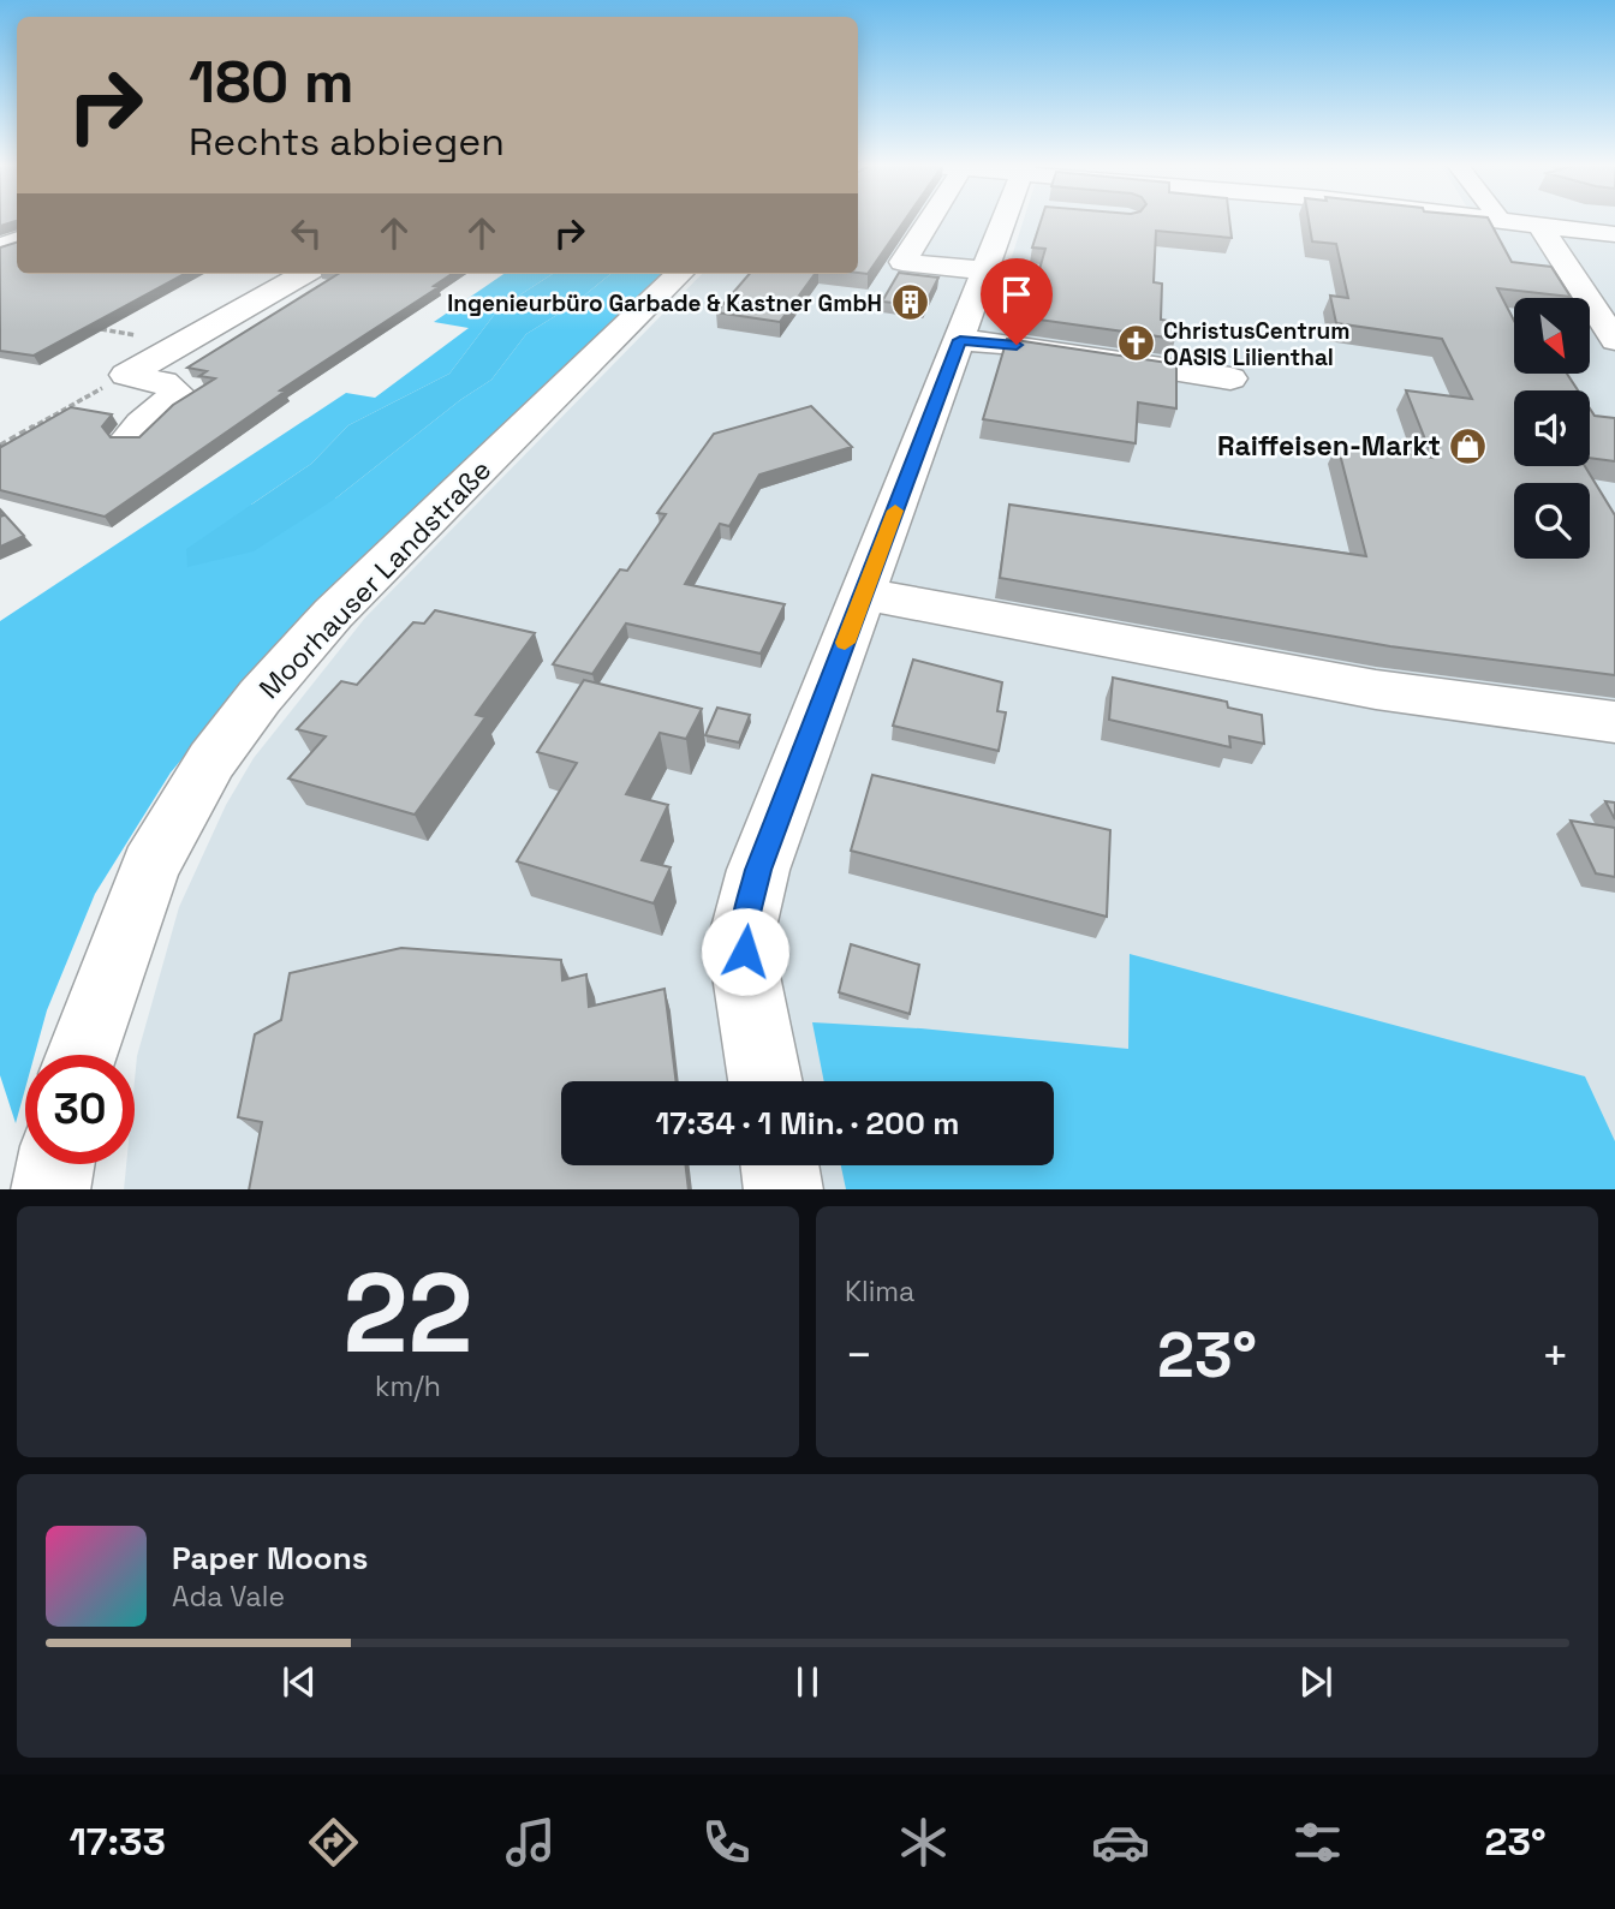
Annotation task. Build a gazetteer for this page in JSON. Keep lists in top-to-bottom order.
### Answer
{
  "streets": {
    "street": ["Moorhauser Landstraße"]
  },
  "places": {
    "building": ["Ingenieurbüro Garbade & Kastner GmbH"],
    "church": ["ChristusCentrum OASIS Lilienthal"],
    "shop": ["Raiffeisen-Markt"]
  },
  "north": "bottom right",
  "page": {
    "turn": ["180 m", "Rechts abbiegen"],
    "limit": "30",
    "trip": "17:34 · 1 Min. · 200 m",
    "tile": [
      ["22", "km/h"],
      "Klima"
    ],
    "heat": ["−", "23°", "+"],
    "song": ["Paper Moons", "Ada Vale"],
    "tabs": ["17:33", "23°"]
  }
}
